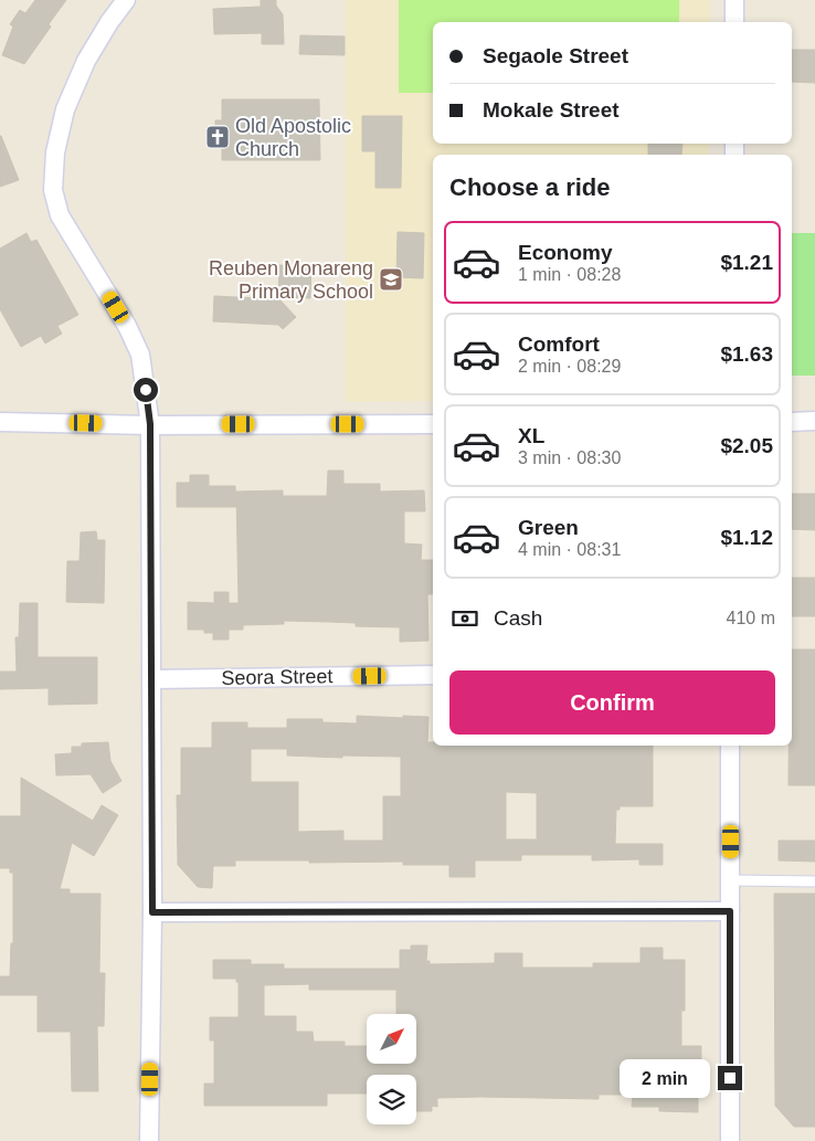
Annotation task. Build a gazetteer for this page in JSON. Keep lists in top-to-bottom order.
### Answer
{
  "streets": {
    "street": ["Seora Street"]
  },
  "places": {
    "church": ["Old Apostolic Church"],
    "school or university": ["Reuben Monareng Primary School"]
  },
  "north": "top right",
  "page": {
    "banner": ["Segaole Street", "Mokale Street"],
    "heading": "Choose a ride",
    "list": [
      {
        "name": "Economy",
        "note": "1 min · 08:28",
        "value": "$1.21"
      },
      {
        "name": "Comfort",
        "note": "2 min · 08:29",
        "value": "$1.63"
      },
      {
        "name": "XL",
        "note": "3 min · 08:30",
        "value": "$2.05"
      },
      {
        "name": "Green",
        "note": "4 min · 08:31",
        "value": "$1.12"
      }
    ],
    "pay": ["Cash", "410 m"],
    "buttons": "Confirm",
    "bubble": "2 min"
  }
}
